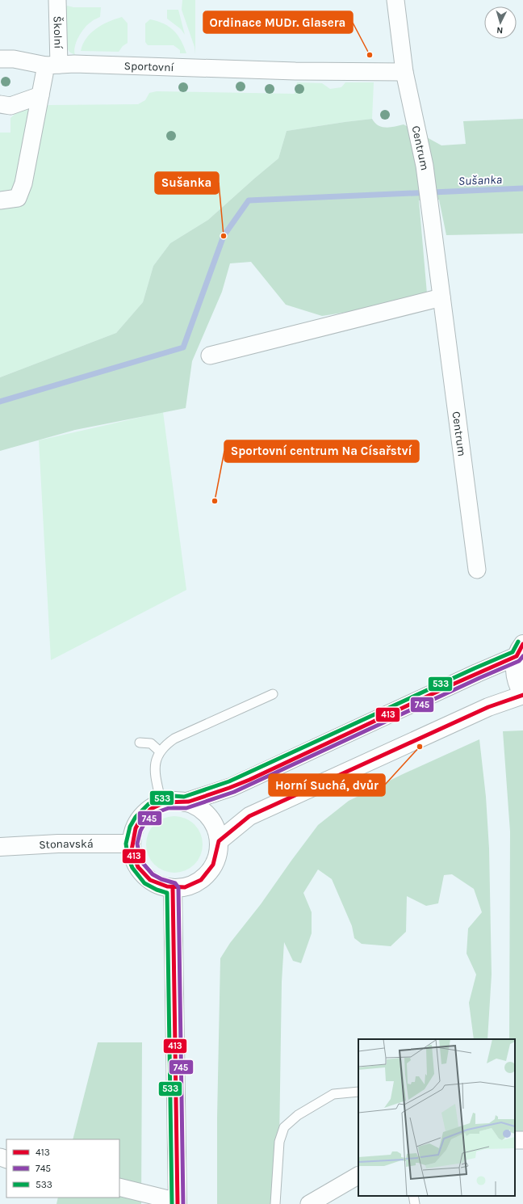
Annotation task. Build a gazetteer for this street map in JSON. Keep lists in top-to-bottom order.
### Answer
{
  "streets": {
    "main road": ["Stonavská"],
    "street": ["Školní", "Sportovní", "Centrum"]
  },
  "crossings": [
    ["Školní", "Sportovní"],
    ["Sportovní", "Centrum"]
  ],
  "water": ["Sušanka"],
  "places": [
    "Ordinace MUDr. Glasera",
    "Sušanka",
    "Sportovní centrum Na Císařství",
    "Horní Suchá, dvůr"
  ],
  "lines": ["transit line 533", "transit line 413", "transit line 745"],
  "legend": ["413", "745", "533"],
  "north": "bottom"
}
